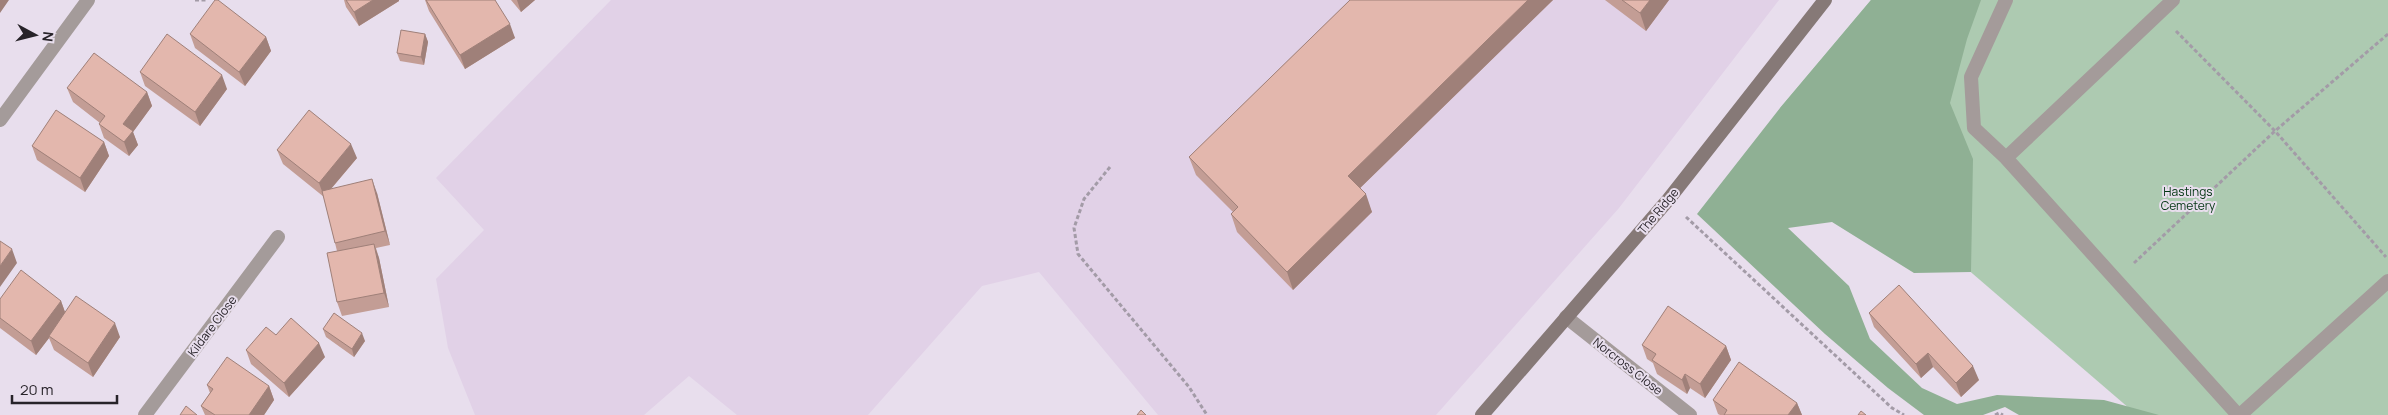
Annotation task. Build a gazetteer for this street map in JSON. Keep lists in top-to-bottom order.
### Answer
{
  "streets": {
    "main road": ["The Ridge"],
    "street": ["Kildare Close", "Norcross Close"]
  },
  "crossings": [
    ["The Ridge", "Norcross Close"]
  ],
  "parks": ["Hastings Cemetery"],
  "scale_bar": "20 m",
  "north": "right"
}
